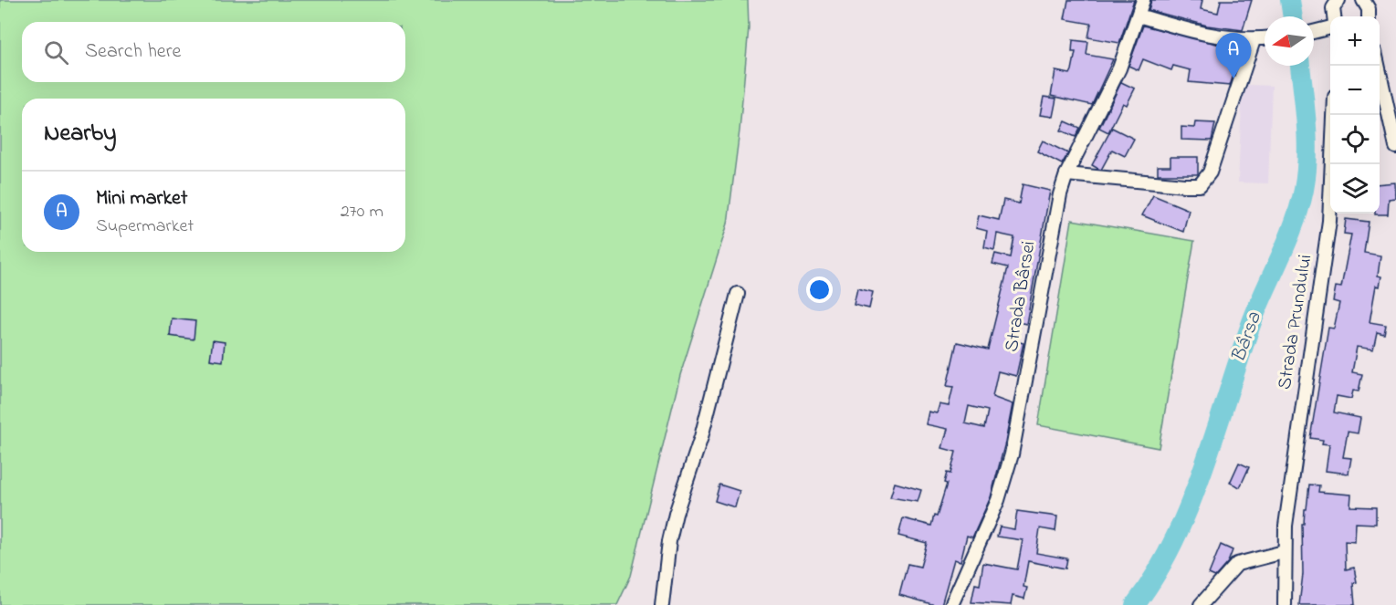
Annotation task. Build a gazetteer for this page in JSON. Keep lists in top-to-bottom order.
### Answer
{
  "streets": {
    "street": ["Strada Bârsei", "Strada Prundului"]
  },
  "water": ["Bârsa"],
  "north": "left",
  "page": {
    "map_buttons": ["+", "−"],
    "search": "Search here",
    "pins": "A",
    "heading": "Nearby",
    "list": [
      {
        "mark": "A",
        "name": "Mini market",
        "note": "Supermarket",
        "value": "270 m"
      }
    ]
  }
}
